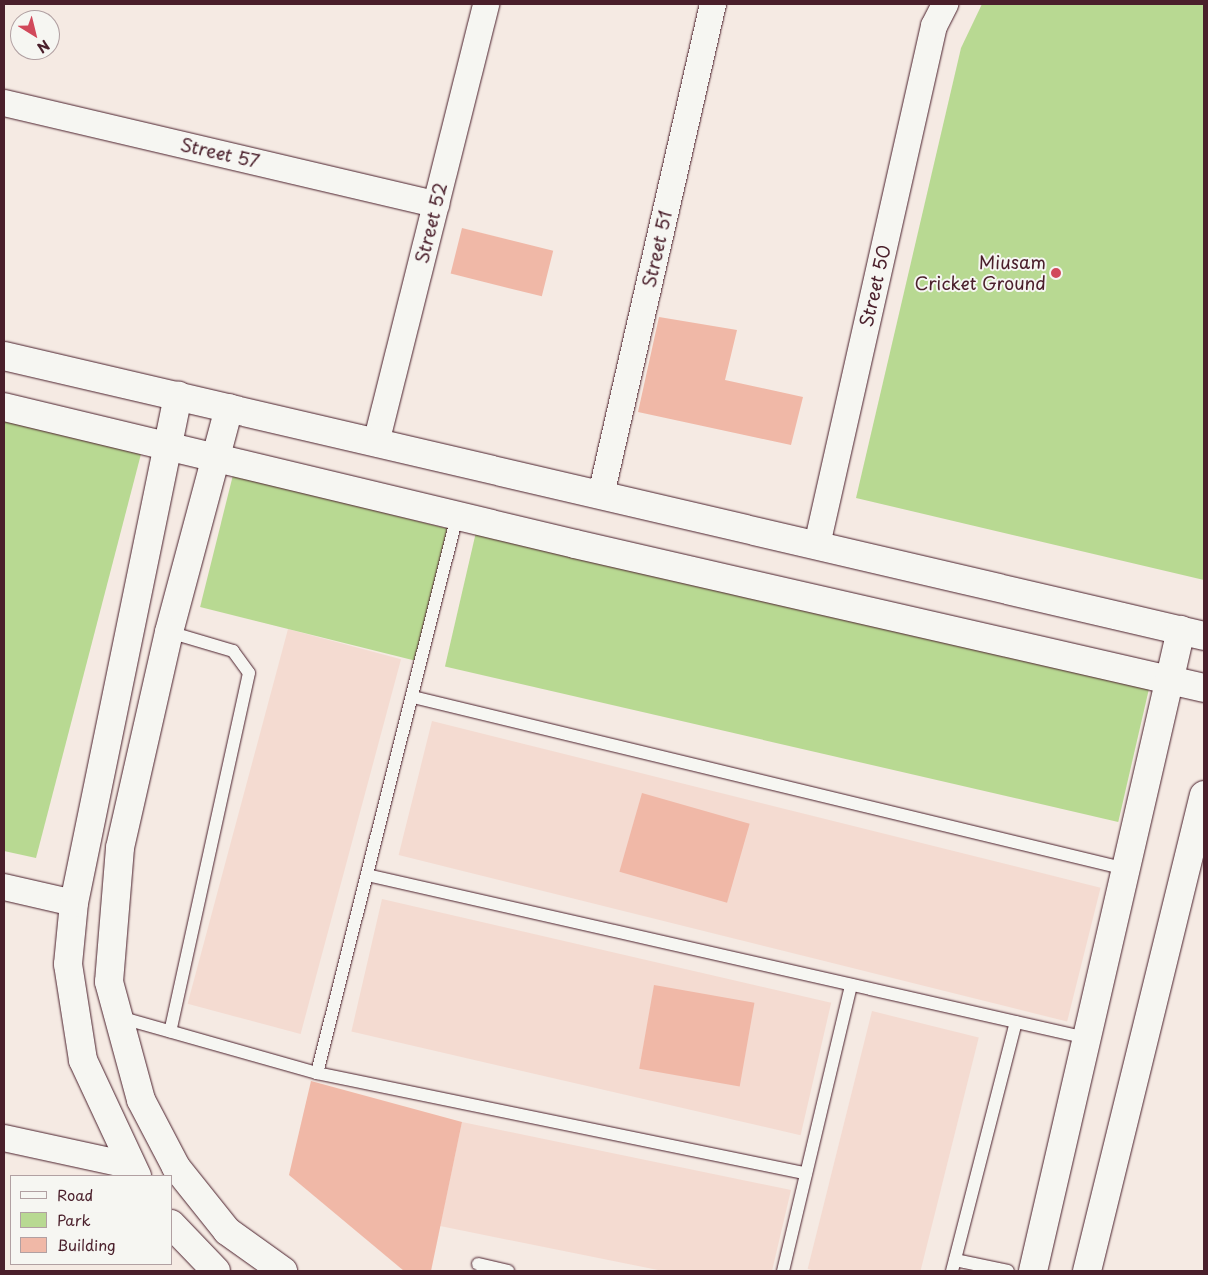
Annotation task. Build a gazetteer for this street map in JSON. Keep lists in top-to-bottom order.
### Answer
{
  "streets": {
    "street": [
      "Street 57",
      "Street 52",
      "Street 51",
      "Street 50"
    ]
  },
  "crossings": [
    ["Street 57", "Street 52"]
  ],
  "places": ["Miusam Cricket Ground"],
  "legend": ["Road", "Park", "Building"],
  "north": "bottom right"
}
